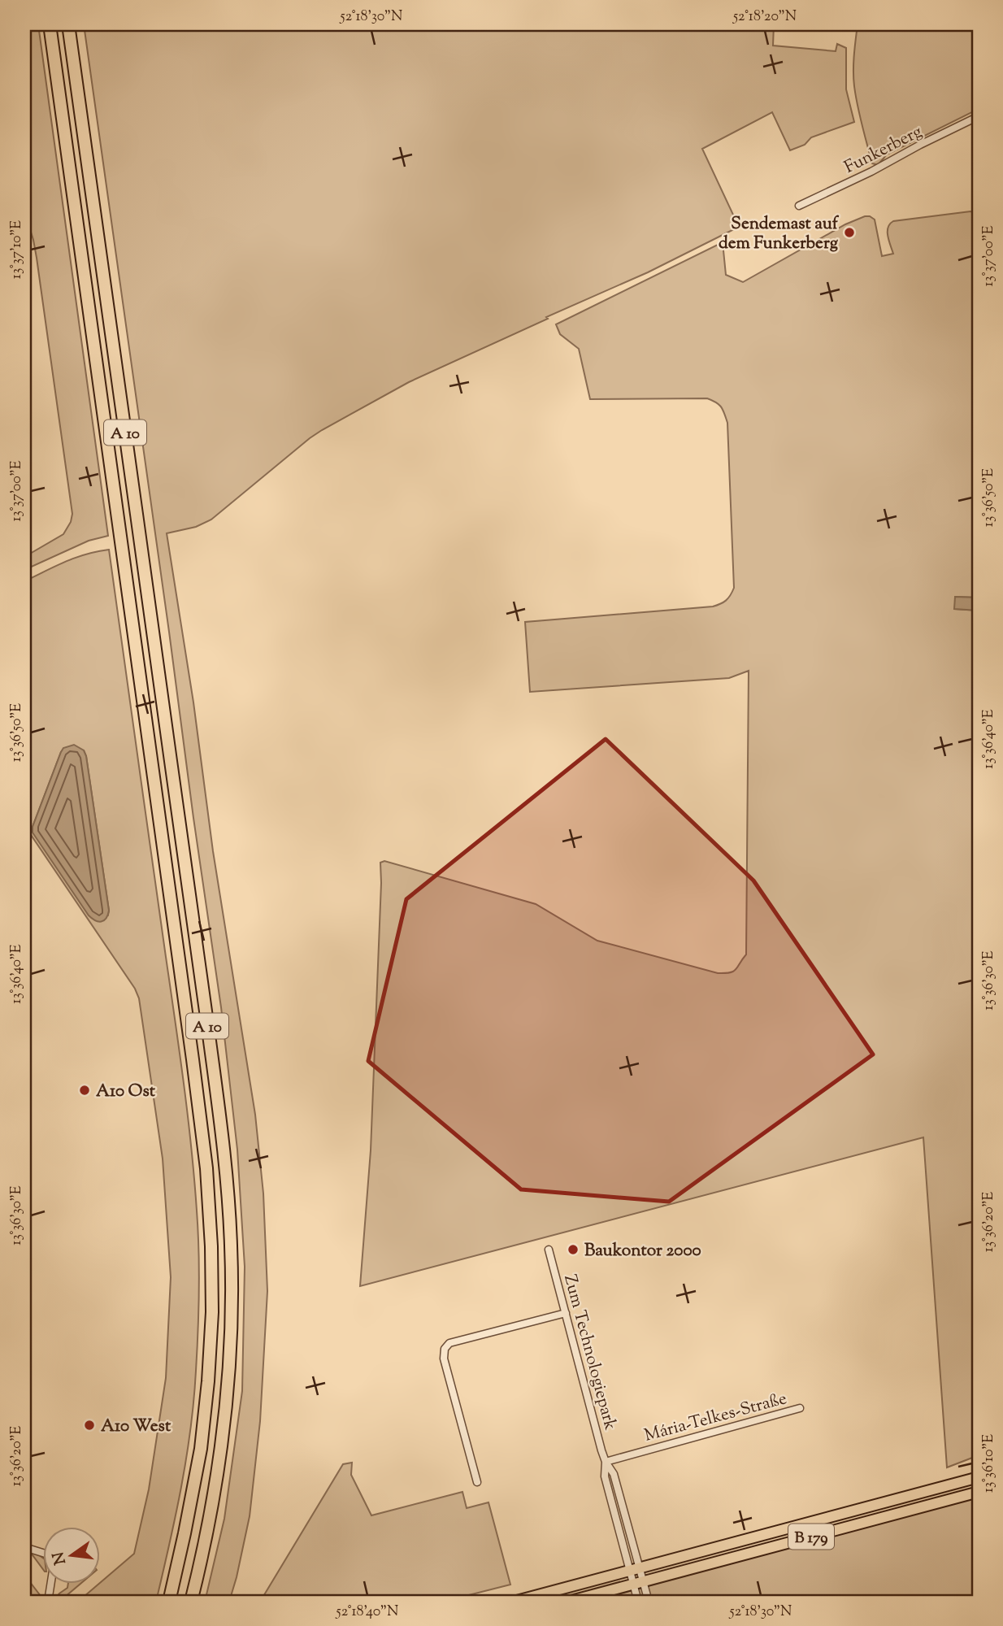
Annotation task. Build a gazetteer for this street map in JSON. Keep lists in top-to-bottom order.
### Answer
{
  "streets": {
    "highway": ["A 10"],
    "main road": ["B 179"],
    "street": ["Funkerberg", "Zum Technologiepark", "Mária-Telkes-Straße"]
  },
  "crossings": [
    ["Zum Technologiepark", "Mária-Telkes-Straße"],
    ["Zum Technologiepark", "B 179"]
  ],
  "places": [
    "Sendemast auf dem Funkerberg",
    "A10 Ost",
    "Baukontor 2000",
    "A10 West"
  ],
  "north": "left",
  "coordinates": [
    "52°18'30\"N",
    "52°18'20\"N",
    "13°37'10\"E",
    "13°37'00\"E",
    "13°36'50\"E",
    "13°36'40\"E",
    "13°36'30\"E",
    "13°36'20\"E",
    "13°36'10\"E",
    "52°18'40\"N"
  ]
}
